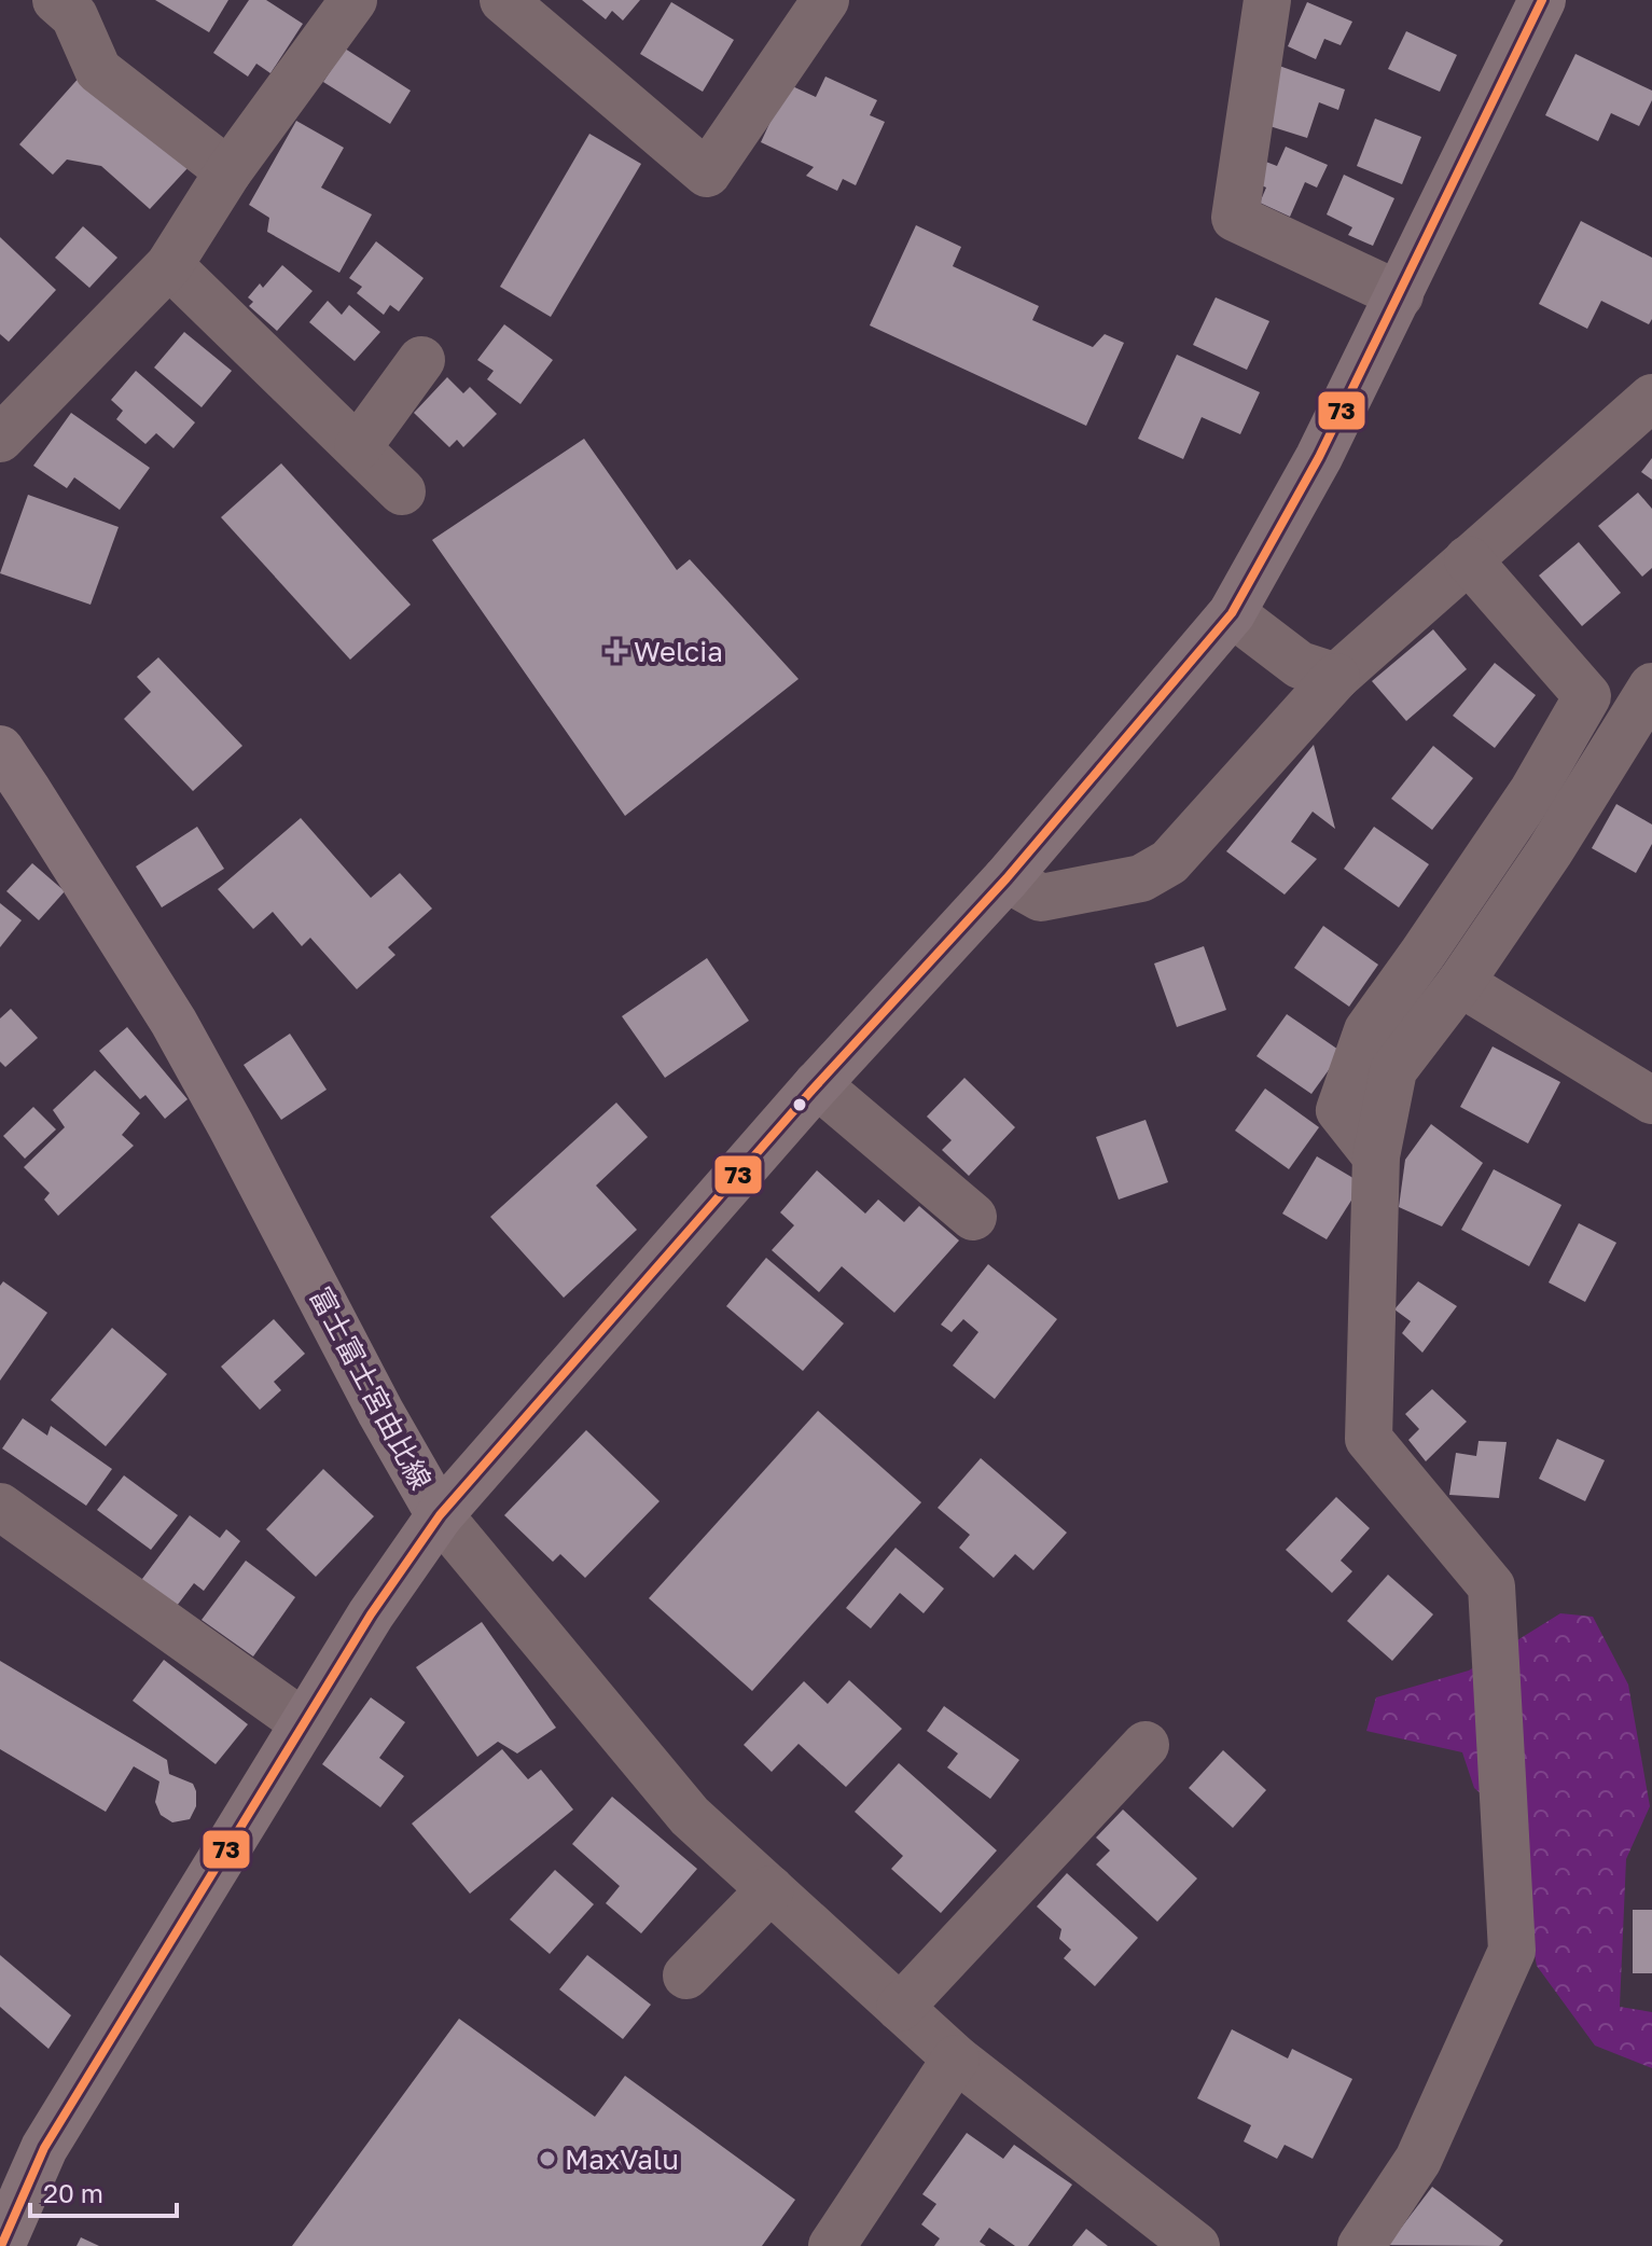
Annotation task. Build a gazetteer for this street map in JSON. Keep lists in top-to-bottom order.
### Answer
{
  "streets": {
    "main road": ["富士富士宮由比線"]
  },
  "places": {
    "health": ["Welcia"],
    "other": ["MaxValu"]
  },
  "lines": ["transit line 73"],
  "scale_bar": "20 m"
}
